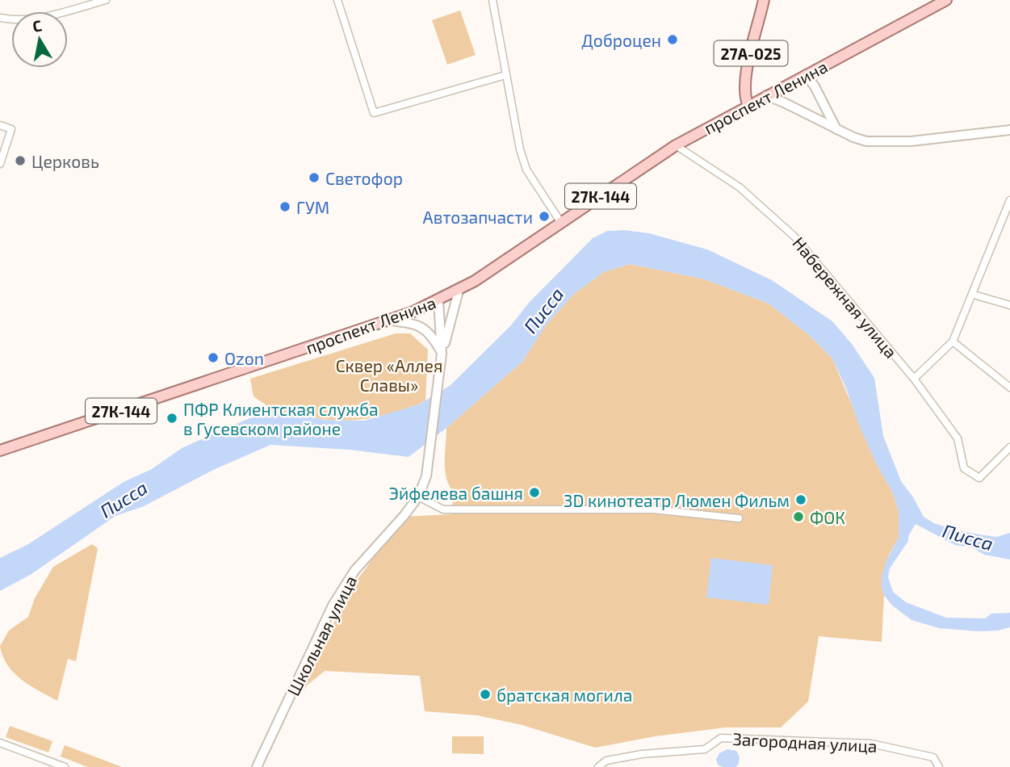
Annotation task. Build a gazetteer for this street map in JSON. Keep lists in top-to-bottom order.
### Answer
{
  "streets": {
    "main road": [
      "27А-025",
      "проспект Ленина",
      "27К-144",
      "Школьная улица"
    ],
    "street": ["Набережная улица", "Загородная улица"]
  },
  "crossings": [
    ["27А-025", "проспект Ленина"],
    ["проспект Ленина", "Набережная улица"],
    ["проспект Ленина", "Школьная улица"]
  ],
  "water": ["Писса"],
  "parks": ["Сквер «Аллея Славы»"],
  "places": [
    "Доброцен",
    "Церковь",
    "Светофор",
    "ГУМ",
    "Автозапчасти",
    "Ozon",
    "ПФР Клиентская служба в Гусевском районе",
    "Эйфелева башня",
    "3D кинотеатр Люмен Фильм",
    "ФОК",
    "братская могила"
  ],
  "north": "top"
}
